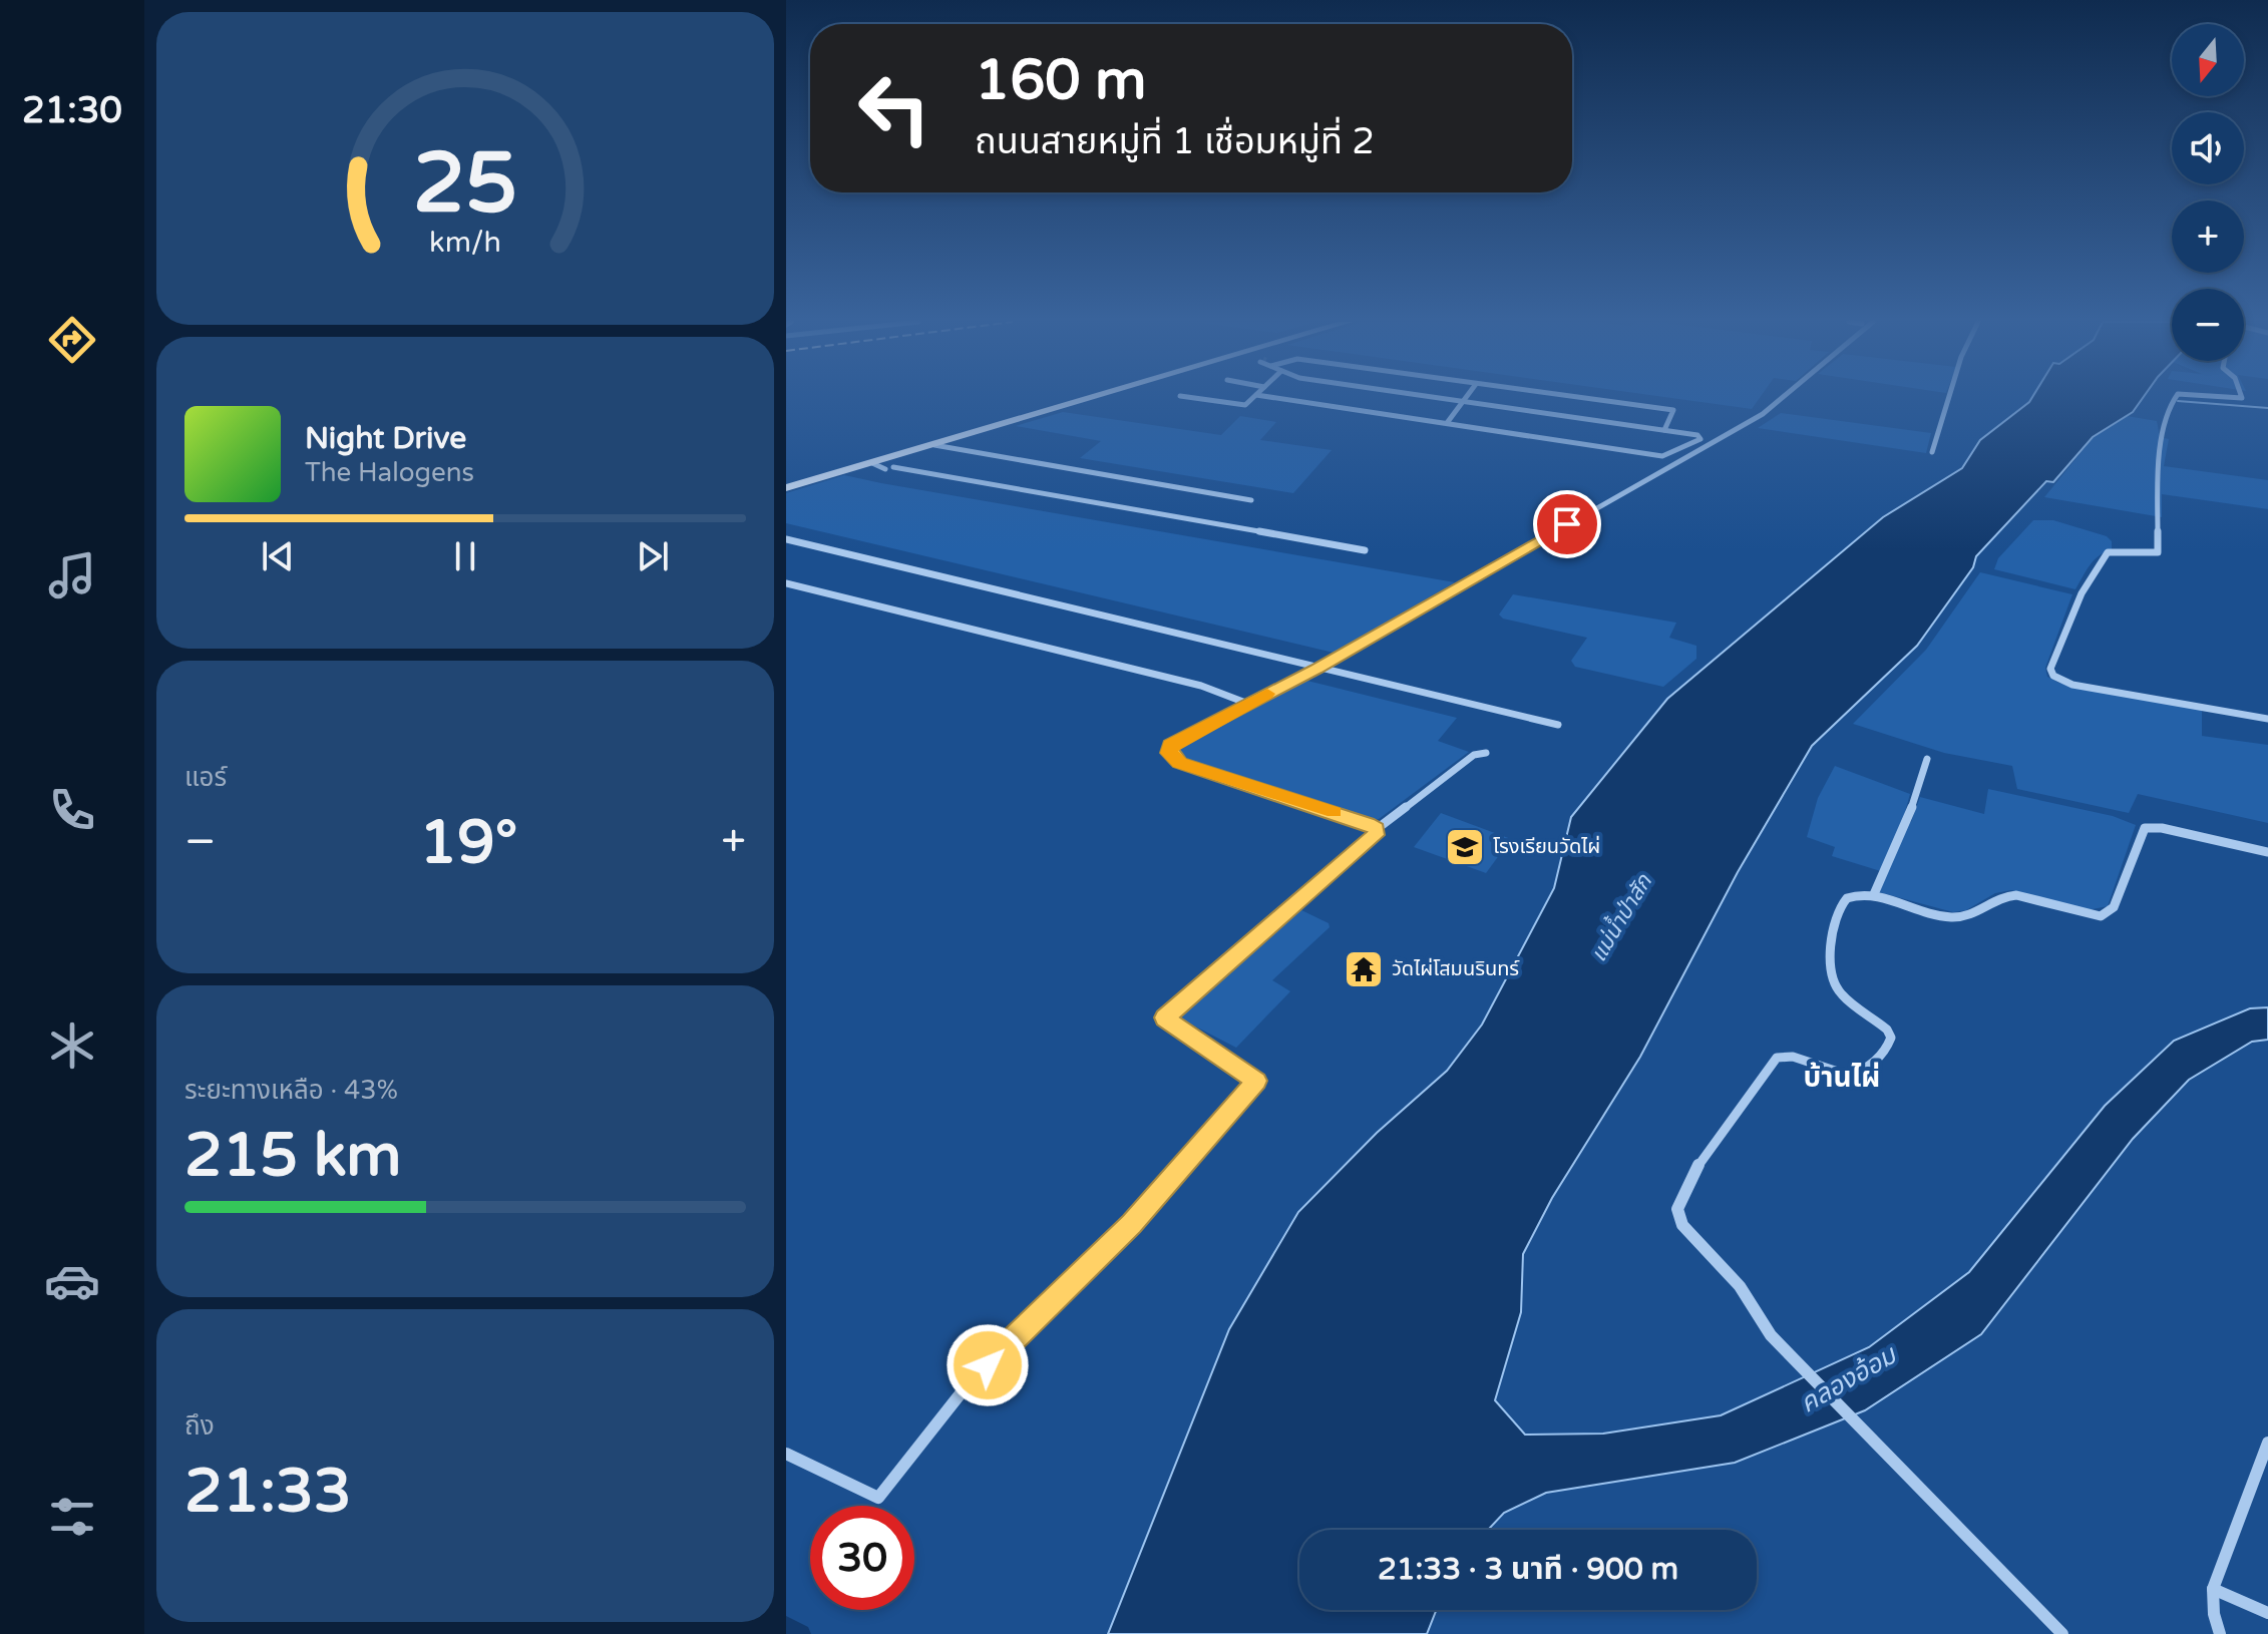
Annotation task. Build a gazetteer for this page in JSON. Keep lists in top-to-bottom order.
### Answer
{
  "districts": ["บ้านไผ่"],
  "water": ["แม่น้ำป่าสัก", "คลองอ้อม"],
  "places": {
    "school or university": ["โรงเรียนวัดไผ่"],
    "temple": ["วัดไผ่โสมนรินทร์"]
  },
  "north": "bottom",
  "page": {
    "tabs": "21:30",
    "map_buttons": ["+", "−"],
    "turn": ["160 m", "ถนนสายหมู่ที่ 1 เชื่อมหมู่ที่ 2"],
    "song": ["Night Drive", "The Halogens"],
    "tile": [
      "แอร์",
      ["ระยะทางเหลือ · 43%", "215 km"],
      ["ถึง", "21:33"]
    ],
    "heat": ["−", "19°", "+"],
    "limit": "30",
    "trip": "21:33 · 3 นาที · 900 m",
    "gauge": ["25", "km/h"]
  }
}
